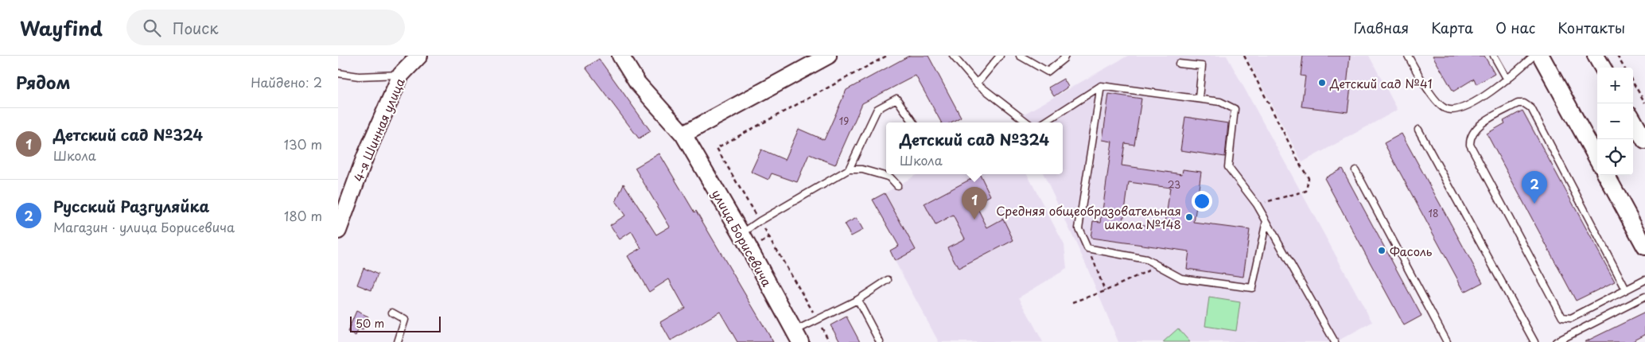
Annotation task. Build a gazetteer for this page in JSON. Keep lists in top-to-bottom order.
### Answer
{
  "streets": {
    "street": ["4-я Шинная улица", "улица Борисевича"]
  },
  "places": ["Детский сад №41", "Средняя общеобразовательная школа №148", "Фасоль"],
  "house_numbers": ["19", "23", "18"],
  "scale_bar": "50 m",
  "page": {
    "header": "Wayfind",
    "search": "Поиск",
    "nav": [
      "Главная",
      "Карта",
      "О нас",
      "Контакты"
    ],
    "heading": ["Рядом", "Найдено: 2"],
    "map_buttons": ["+", "−"],
    "list": [
      {
        "mark": "1",
        "name": "Детский сад №324",
        "note": "Школа",
        "value": "130 m"
      },
      {
        "mark": "2",
        "name": "Русский Разгуляйка",
        "note": "Магазин · улица Борисевича",
        "value": "180 m"
      }
    ],
    "popup": ["Детский сад №324", "Школа"],
    "pins": ["2", "1"],
    "scale": "50 m"
  }
}
